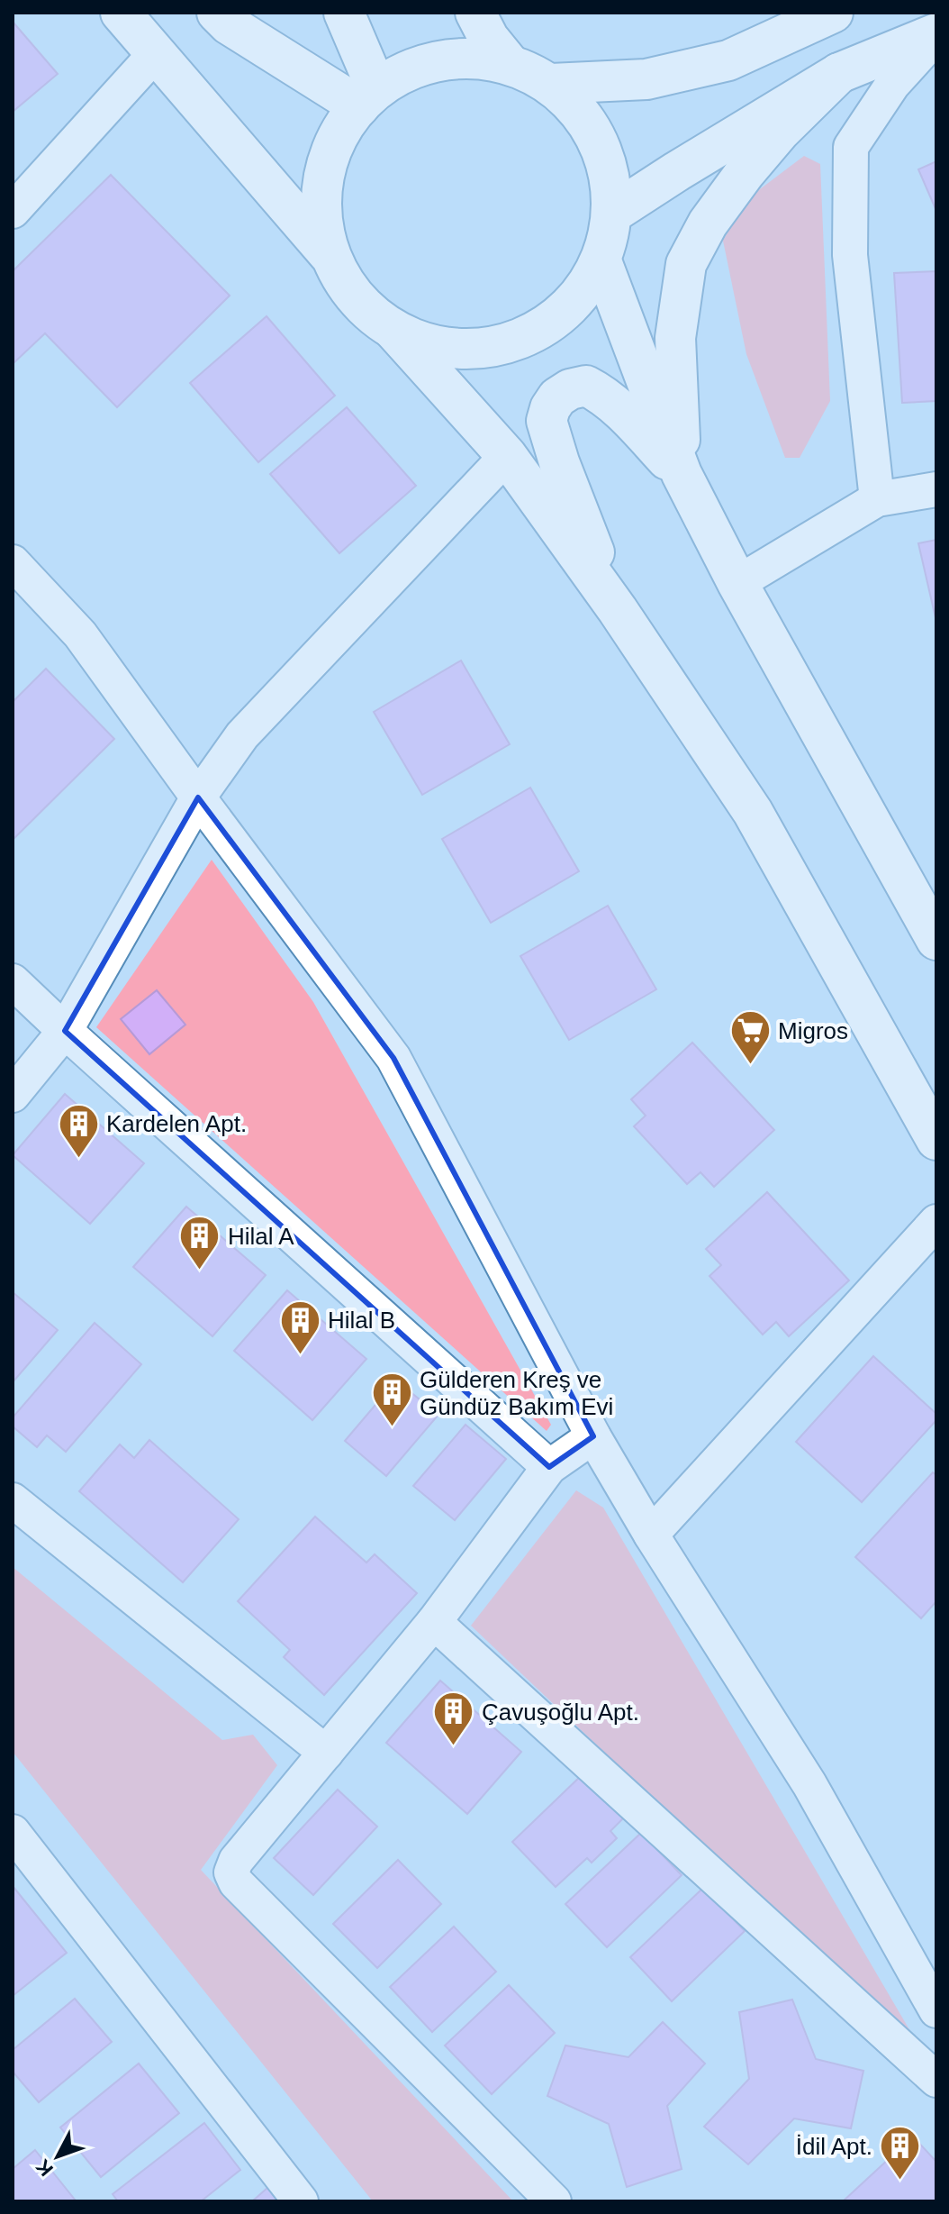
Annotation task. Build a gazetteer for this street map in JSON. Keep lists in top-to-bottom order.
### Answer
{
  "places": {
    "supermarket": ["Migros"],
    "building": [
      "Kardelen Apt.",
      "Hilal A",
      "Hilal B",
      "Gülderen Kreş ve Gündüz Bakım Evi",
      "Çavuşoğlu Apt.",
      "İdil Apt."
    ]
  },
  "north": "bottom left"
}
